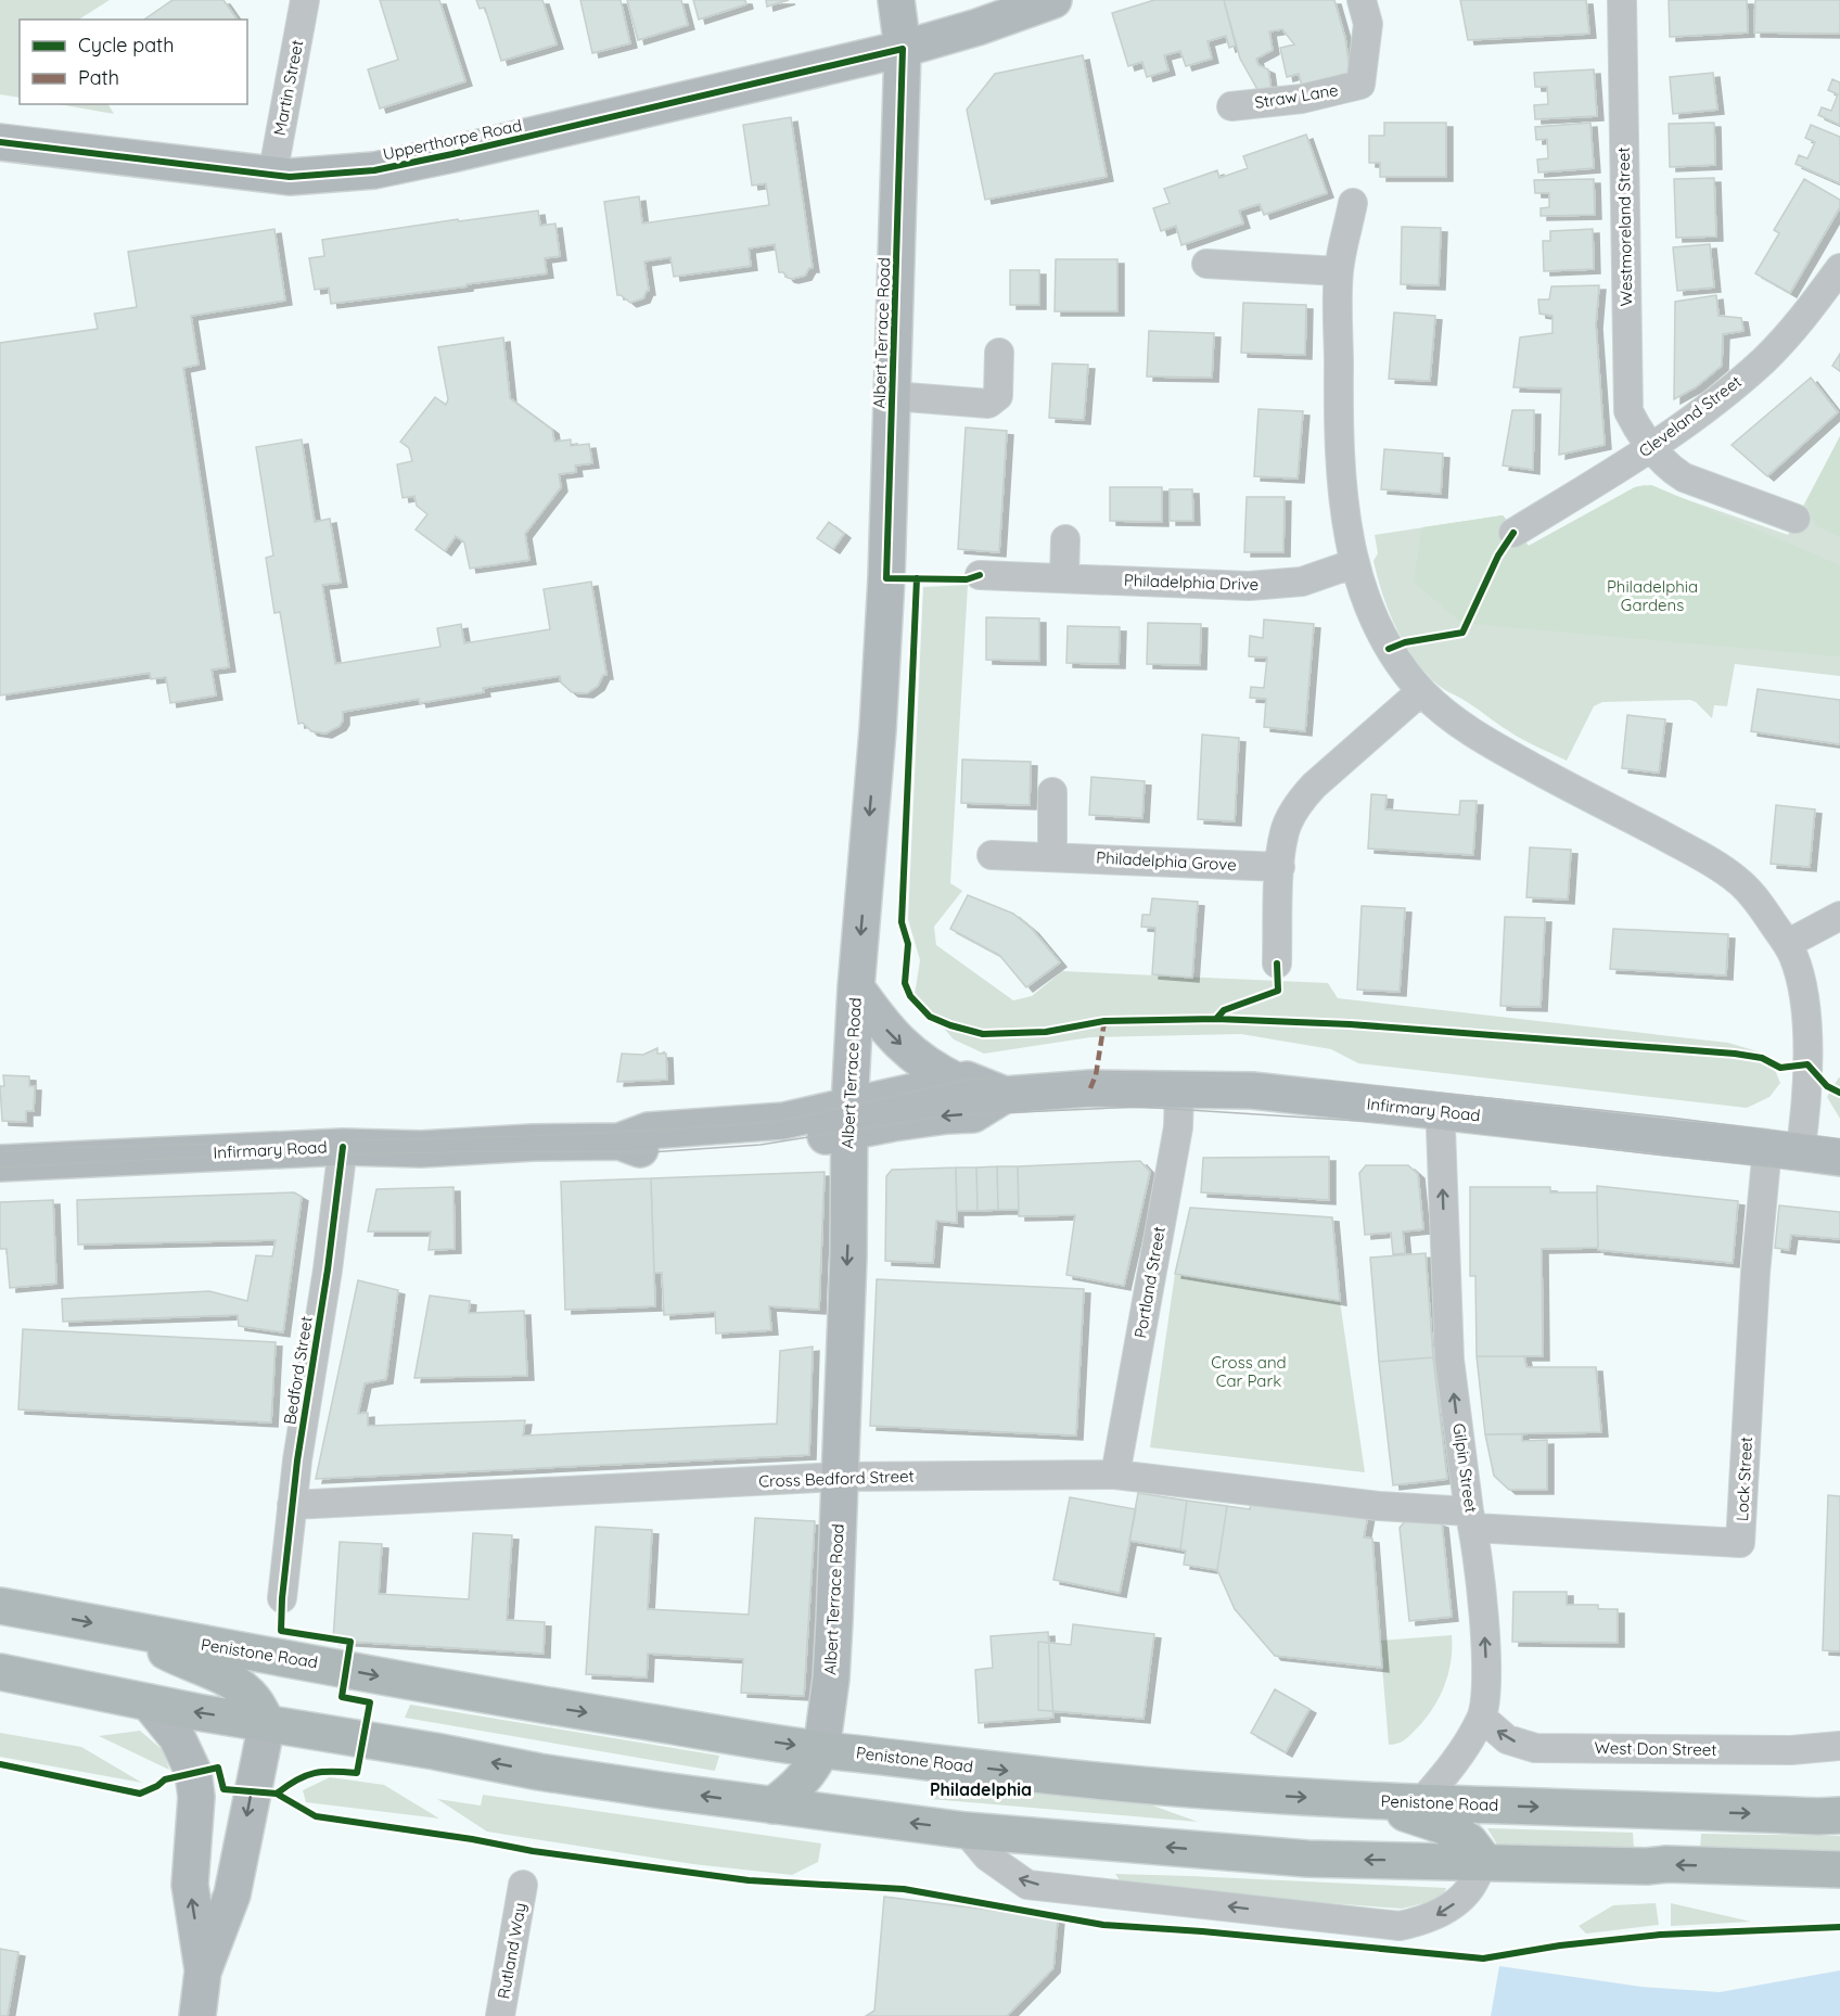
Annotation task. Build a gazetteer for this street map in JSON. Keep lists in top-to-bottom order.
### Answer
{
  "streets": {
    "highway": ["Penistone Road"],
    "street": [
      "Martin Street",
      "Straw Lane",
      "Upperthorpe Road",
      "Westmoreland Street",
      "Albert Terrace Road",
      "Cleveland Street",
      "Philadelphia Drive",
      "Philadelphia Grove",
      "Infirmary Road",
      "Portland Street",
      "Bedford Street",
      "Gilpin Street",
      "Cross Bedford Street",
      "Lock Street",
      "West Don Street",
      "Rutland Way"
    ]
  },
  "crossings": [
    ["Martin Street", "Upperthorpe Road"],
    ["Upperthorpe Road", "Albert Terrace Road"],
    ["Westmoreland Street", "Cleveland Street"],
    ["Albert Terrace Road", "Infirmary Road"],
    ["Albert Terrace Road", "Cross Bedford Street"],
    ["Albert Terrace Road", "Penistone Road"],
    ["Infirmary Road", "Portland Street"],
    ["Infirmary Road", "Bedford Street"],
    ["Infirmary Road", "Gilpin Street"],
    ["Infirmary Road", "Lock Street"],
    ["Portland Street", "Cross Bedford Street"],
    ["Bedford Street", "Cross Bedford Street"],
    ["Gilpin Street", "Cross Bedford Street"],
    ["Gilpin Street", "Lock Street"],
    ["Gilpin Street", "Penistone Road"],
    ["Gilpin Street", "West Don Street"],
    ["Cross Bedford Street", "Lock Street"]
  ],
  "one_way": ["Albert Terrace Road", "Gilpin Street"],
  "districts": ["Philadelphia"],
  "parks": ["Philadelphia Gardens", "Cross and Car Park"],
  "legend": ["Cycle path", "Path"]
}
